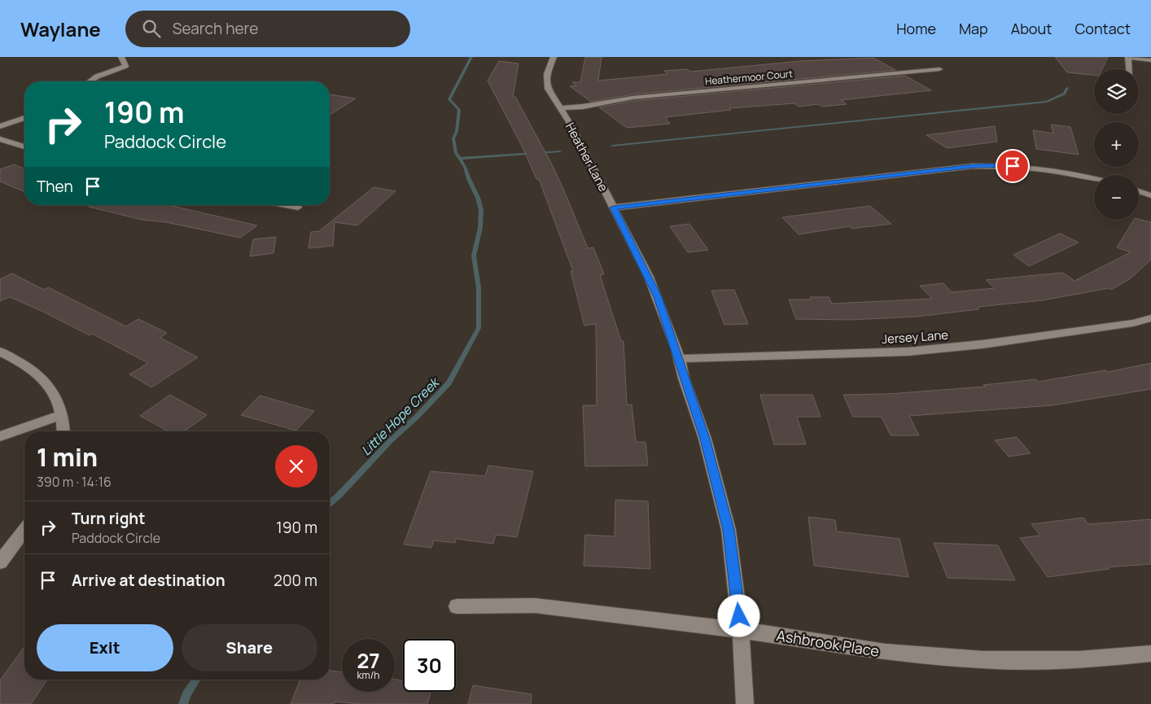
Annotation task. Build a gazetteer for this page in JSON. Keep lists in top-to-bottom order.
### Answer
{
  "streets": {
    "street": [
      "Heathermoor Court",
      "Heather Lane",
      "Jersey Lane",
      "Ashbrook Place"
    ]
  },
  "crossings": [
    ["Heathermoor Court", "Heather Lane"],
    ["Heather Lane", "Jersey Lane"],
    ["Heather Lane", "Ashbrook Place"]
  ],
  "water": ["Little Hope Creek"],
  "page": {
    "header": "Waylane",
    "search": "Search here",
    "nav": [
      "Home",
      "Map",
      "About",
      "Contact"
    ],
    "map_buttons": ["+", "−"],
    "turn": ["190 m", "Paddock Circle"],
    "then": "Then",
    "heading": ["1 min", "390 m · 14:16"],
    "list": [
      {
        "name": "Turn right",
        "note": "Paddock Circle",
        "value": "190 m"
      },
      {
        "name": "Arrive at destination",
        "value": "200 m"
      }
    ],
    "buttons": ["Exit", "Share"],
    "speed": "27 km/h",
    "limit": "30"
  }
}
